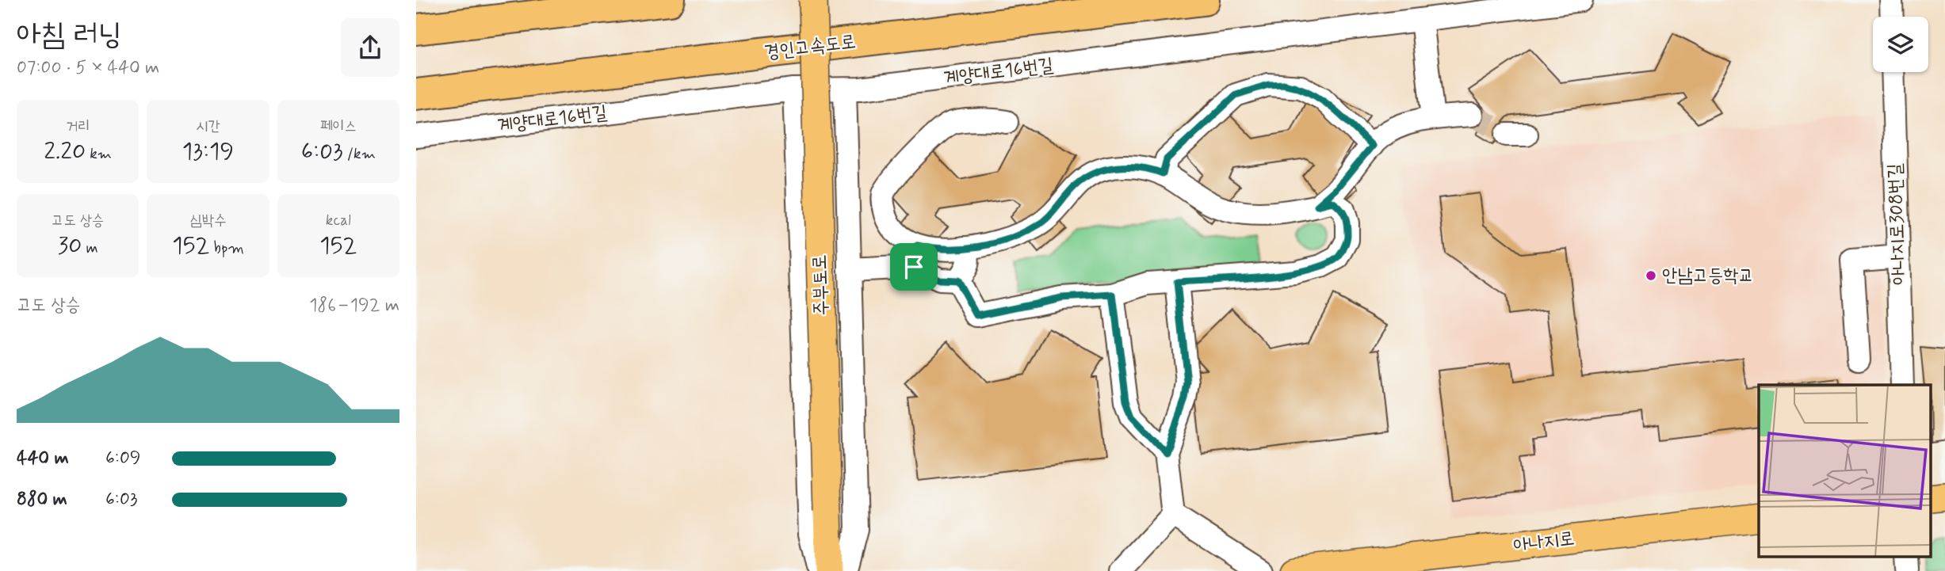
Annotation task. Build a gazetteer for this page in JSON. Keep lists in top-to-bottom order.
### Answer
{
  "streets": {
    "highway": ["경인고속도로"],
    "main road": ["주부토로", "아나지로"],
    "street": ["계양대로16번길", "아나지로308번길"]
  },
  "places": ["안남고등학교"],
  "page": {
    "heading": ["아침 러닝", "07:00 · 5 × 440 m"],
    "stats": [
      ["거리", "2.20 km"],
      ["시간", "13:19"],
      ["페이스", "6:03 /km"],
      ["고도 상승", "30 m"],
      ["심박수", "152 bpm"],
      ["kcal", "152"]
    ],
    "chart": ["고도 상승", "186–192 m"],
    "list": [
      {
        "name": "440 m",
        "note": "6:09"
      },
      {
        "name": "880 m",
        "note": "6:03"
      }
    ]
  }
}
